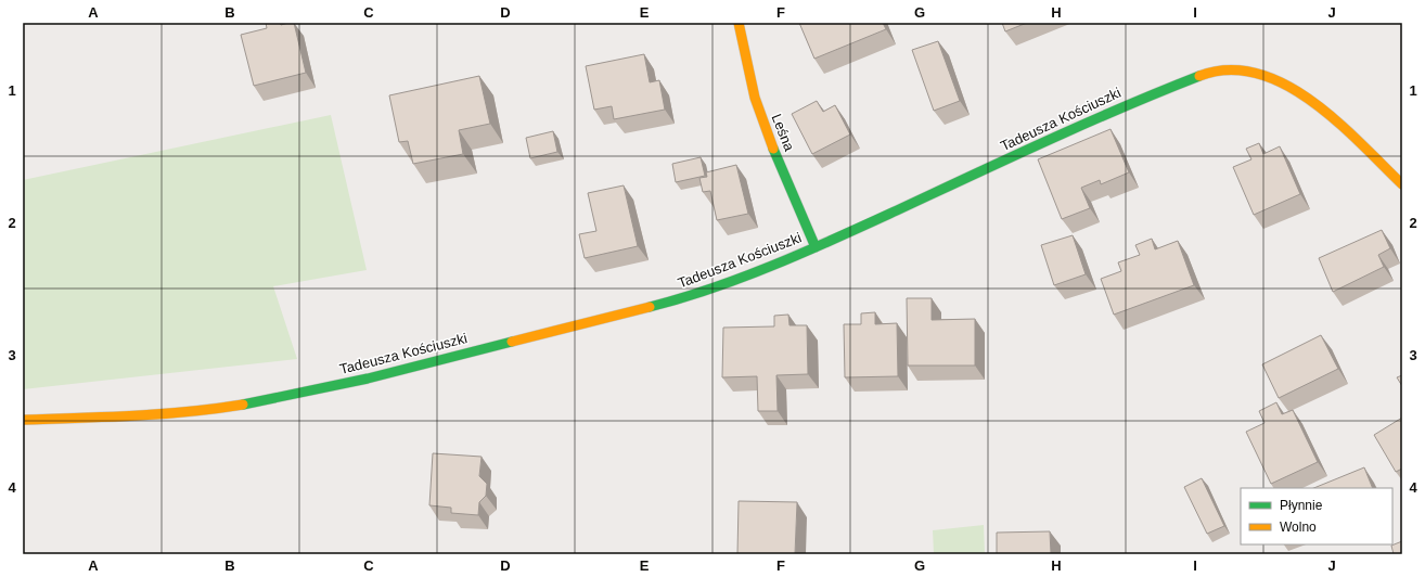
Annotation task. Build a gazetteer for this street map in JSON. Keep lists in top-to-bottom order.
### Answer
{
  "streets": {
    "street": ["Tadeusza Kościuszki", "Leśna"]
  },
  "crossings": [
    ["Tadeusza Kościuszki", "Leśna"]
  ],
  "legend": ["Płynnie", "Wolno"],
  "grid": {
    "columns": [
      "A",
      "B",
      "C",
      "D",
      "E",
      "F",
      "G",
      "H",
      "I",
      "J"
    ],
    "rows": [
      "1",
      "2",
      "3",
      "4"
    ]
  }
}
